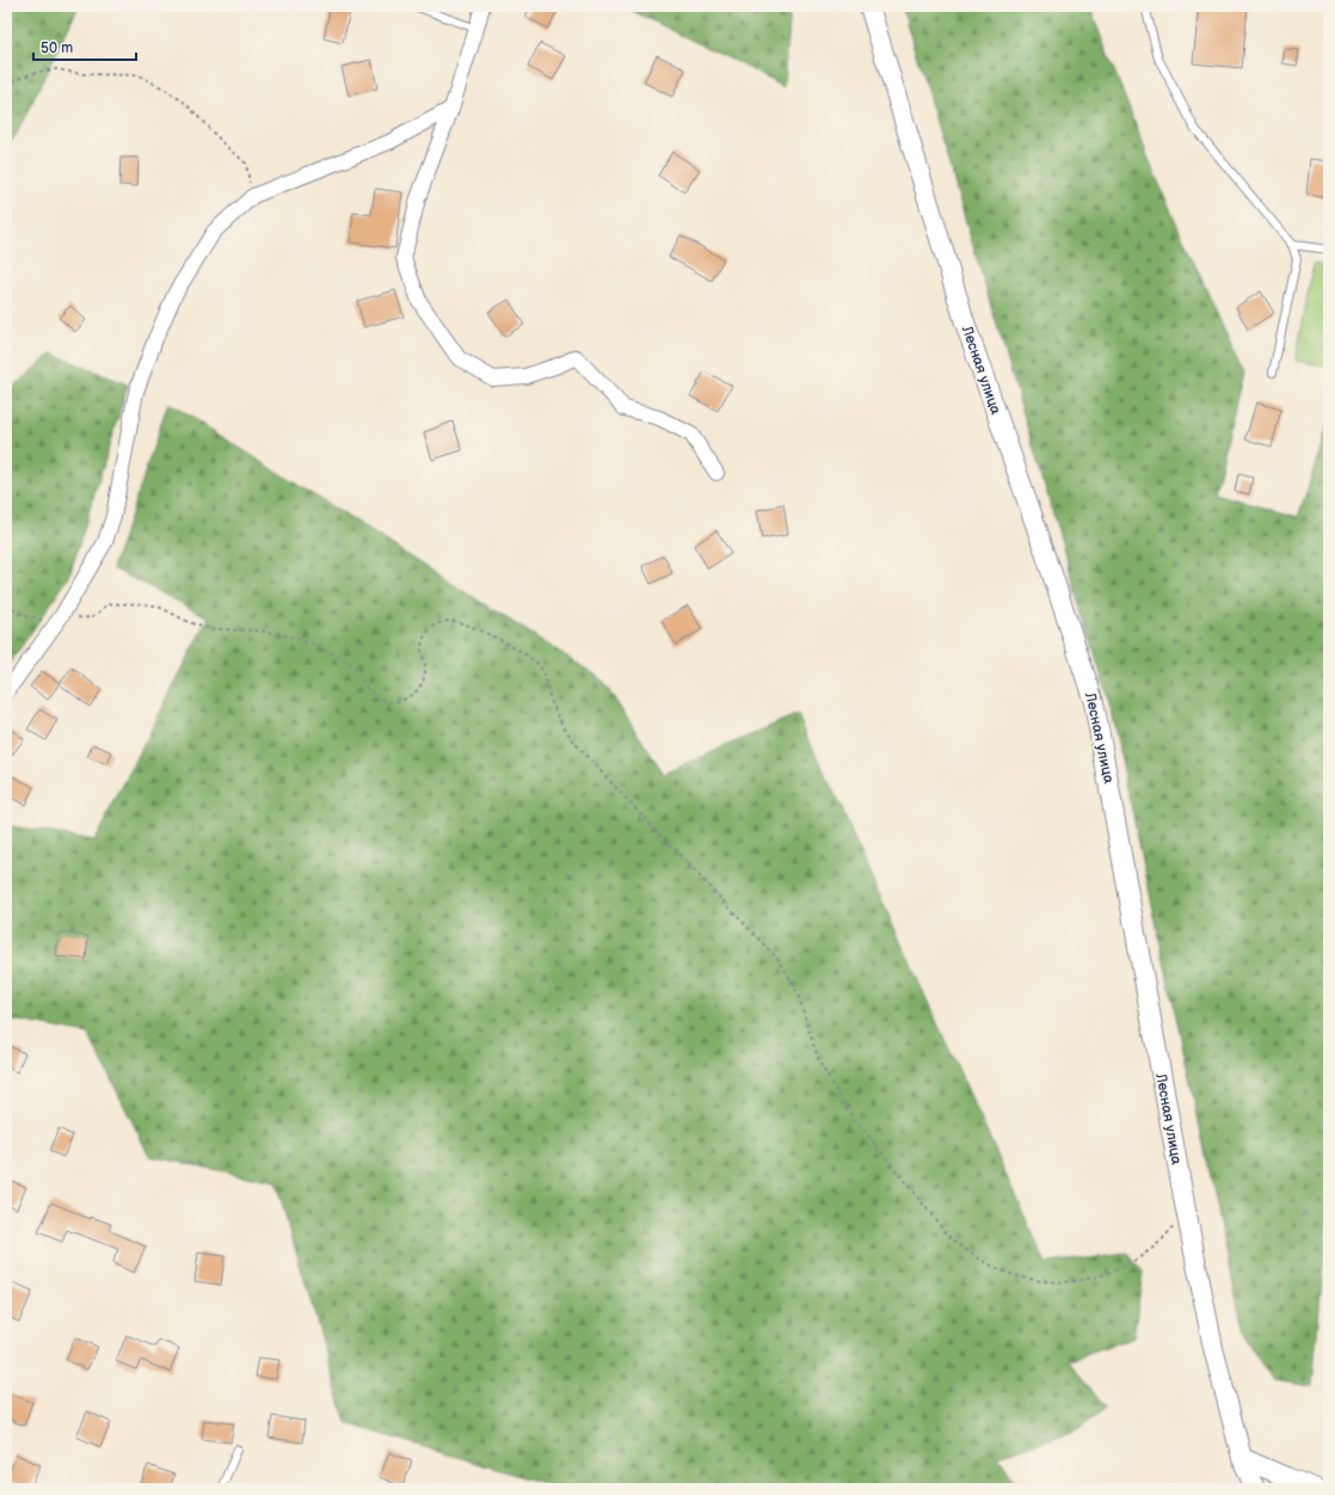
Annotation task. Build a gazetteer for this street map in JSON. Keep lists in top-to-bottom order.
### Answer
{
  "streets": {
    "main road": ["Лесная улица"]
  },
  "scale_bar": "50 m"
}
